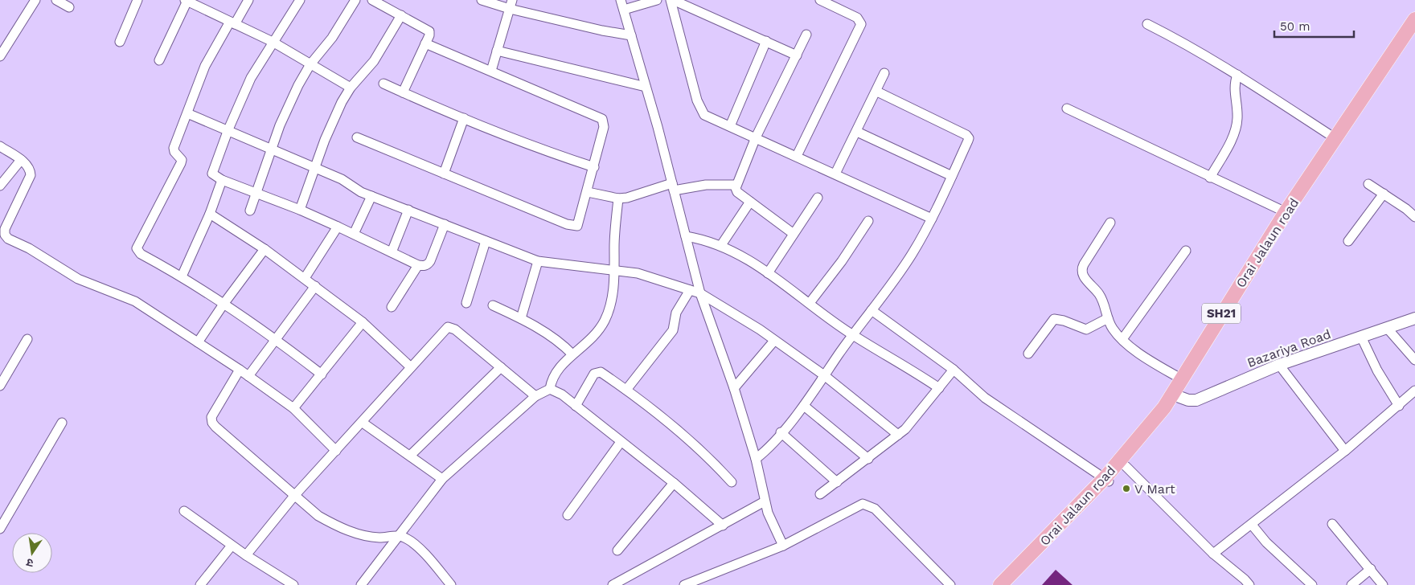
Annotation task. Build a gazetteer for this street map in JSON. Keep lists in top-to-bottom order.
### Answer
{
  "streets": {
    "main road": ["Orai Jalaun road", "SH21"],
    "street": ["Bazariya Road"]
  },
  "crossings": [
    ["Orai Jalaun road", "Bazariya Road"]
  ],
  "places": ["V Mart"],
  "scale_bar": "50 m",
  "north": "bottom"
}
